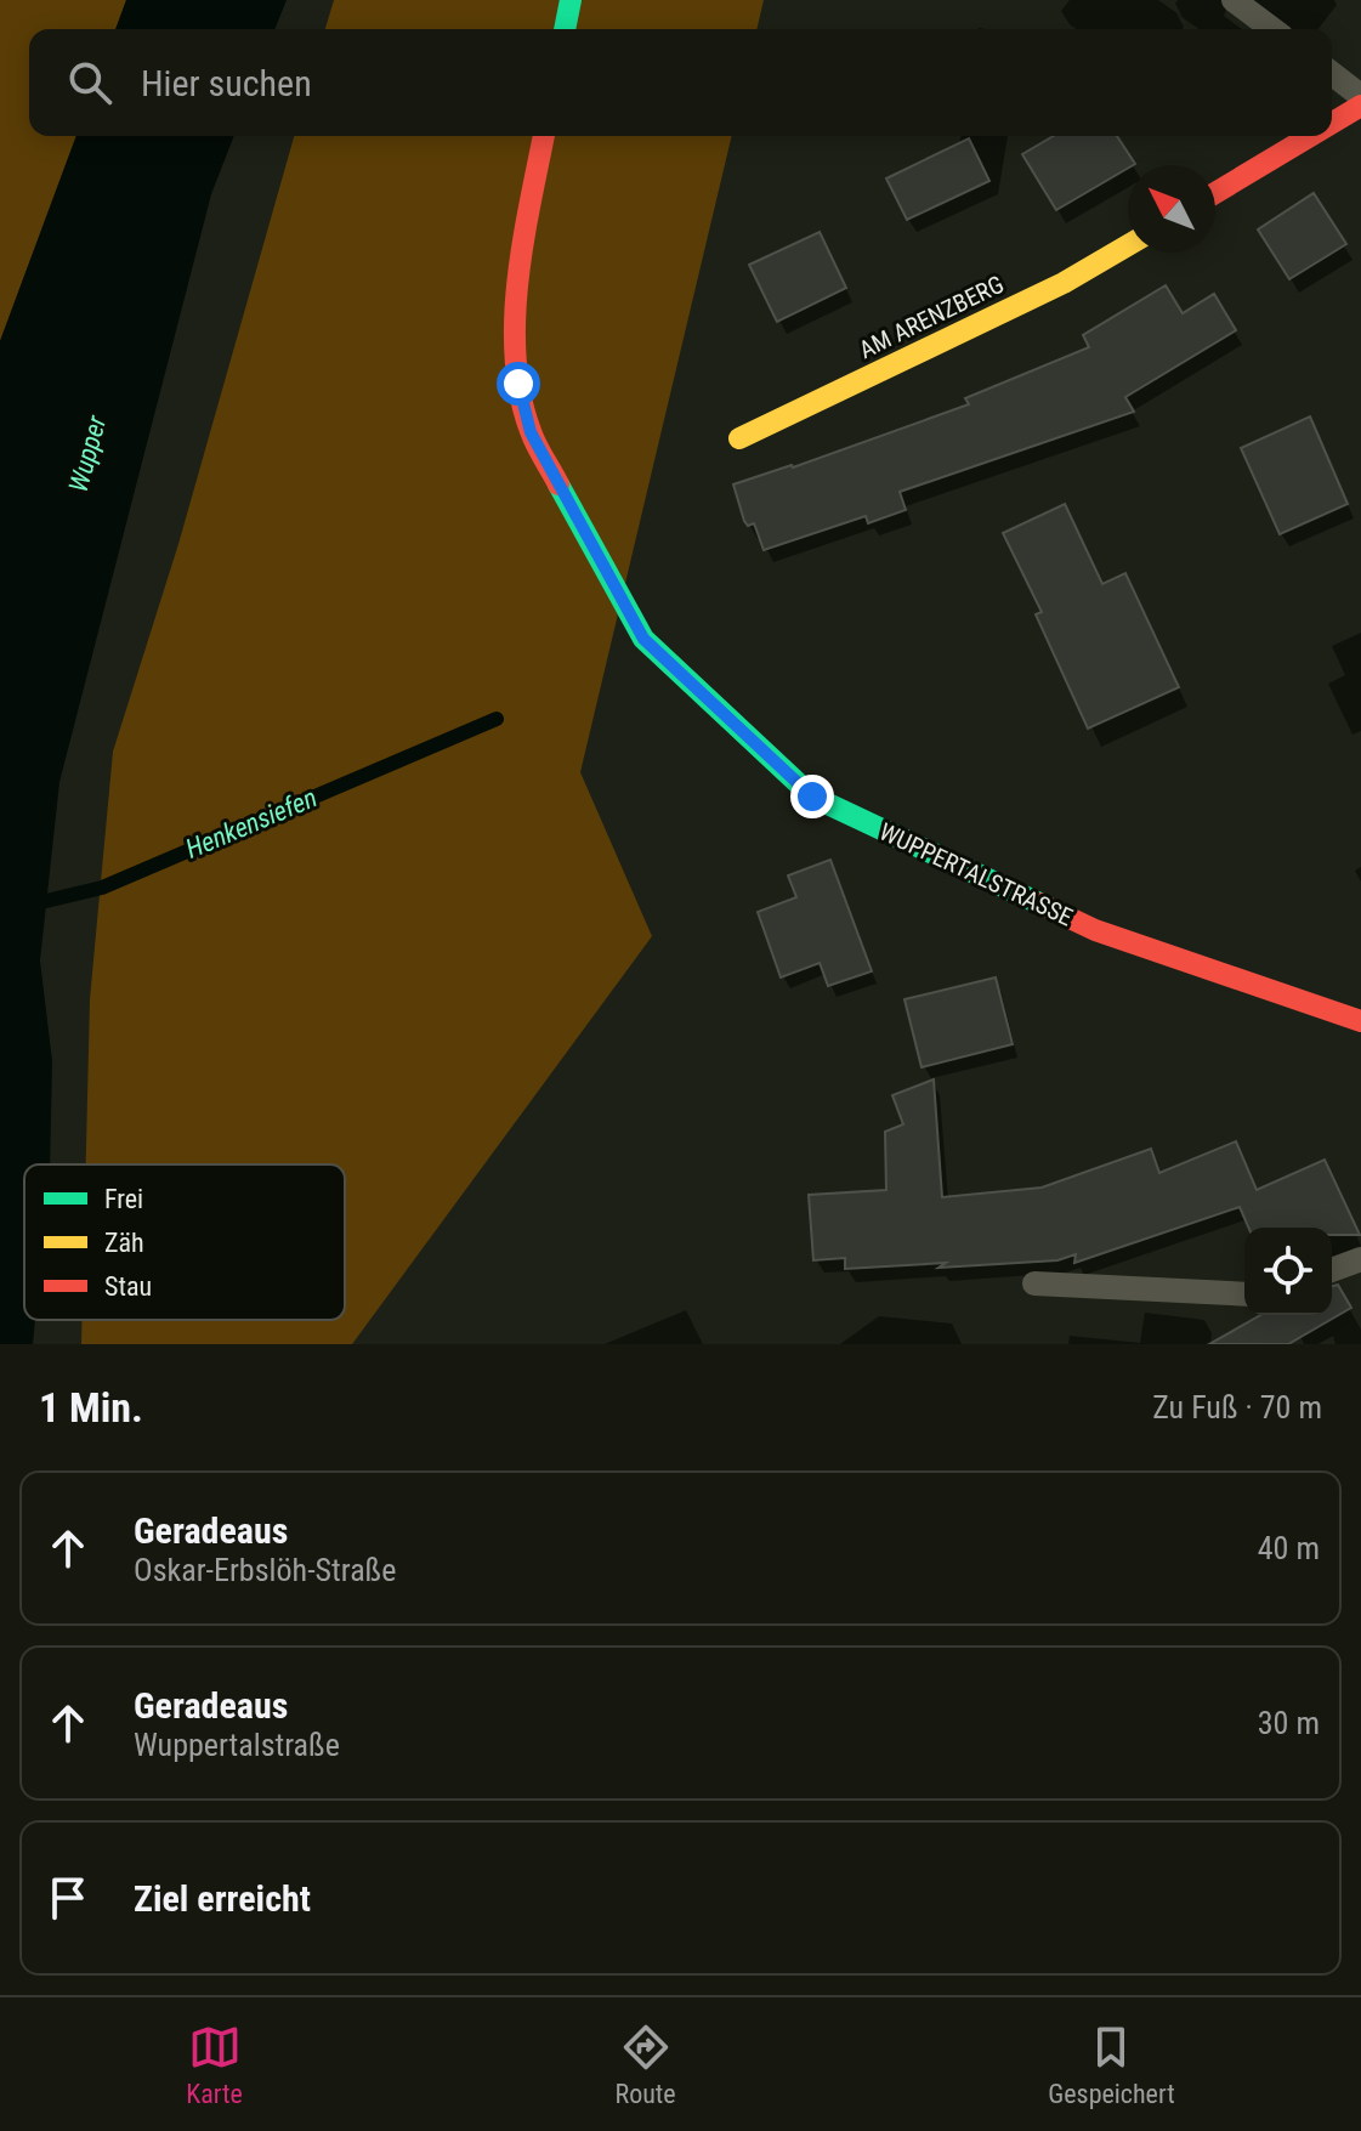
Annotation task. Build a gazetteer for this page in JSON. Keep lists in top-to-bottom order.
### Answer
{
  "streets": {
    "main road": ["AM ARENZBERG", "WUPPERTALSTRASSE"]
  },
  "water": ["Wupper", "Henkensiefen"],
  "legend": ["Frei", "Zäh", "Stau"],
  "north": "top left",
  "page": {
    "search": "Hier suchen",
    "heading": ["1 Min.", "Zu Fuß · 70 m"],
    "list": [
      ["Geradeaus", "Oskar-Erbslöh-Straße", "40 m"],
      ["Geradeaus", "Wuppertalstraße", "30 m"],
      "Ziel erreicht"
    ],
    "nav": ["Karte", "Route", "Gespeichert"]
  }
}
